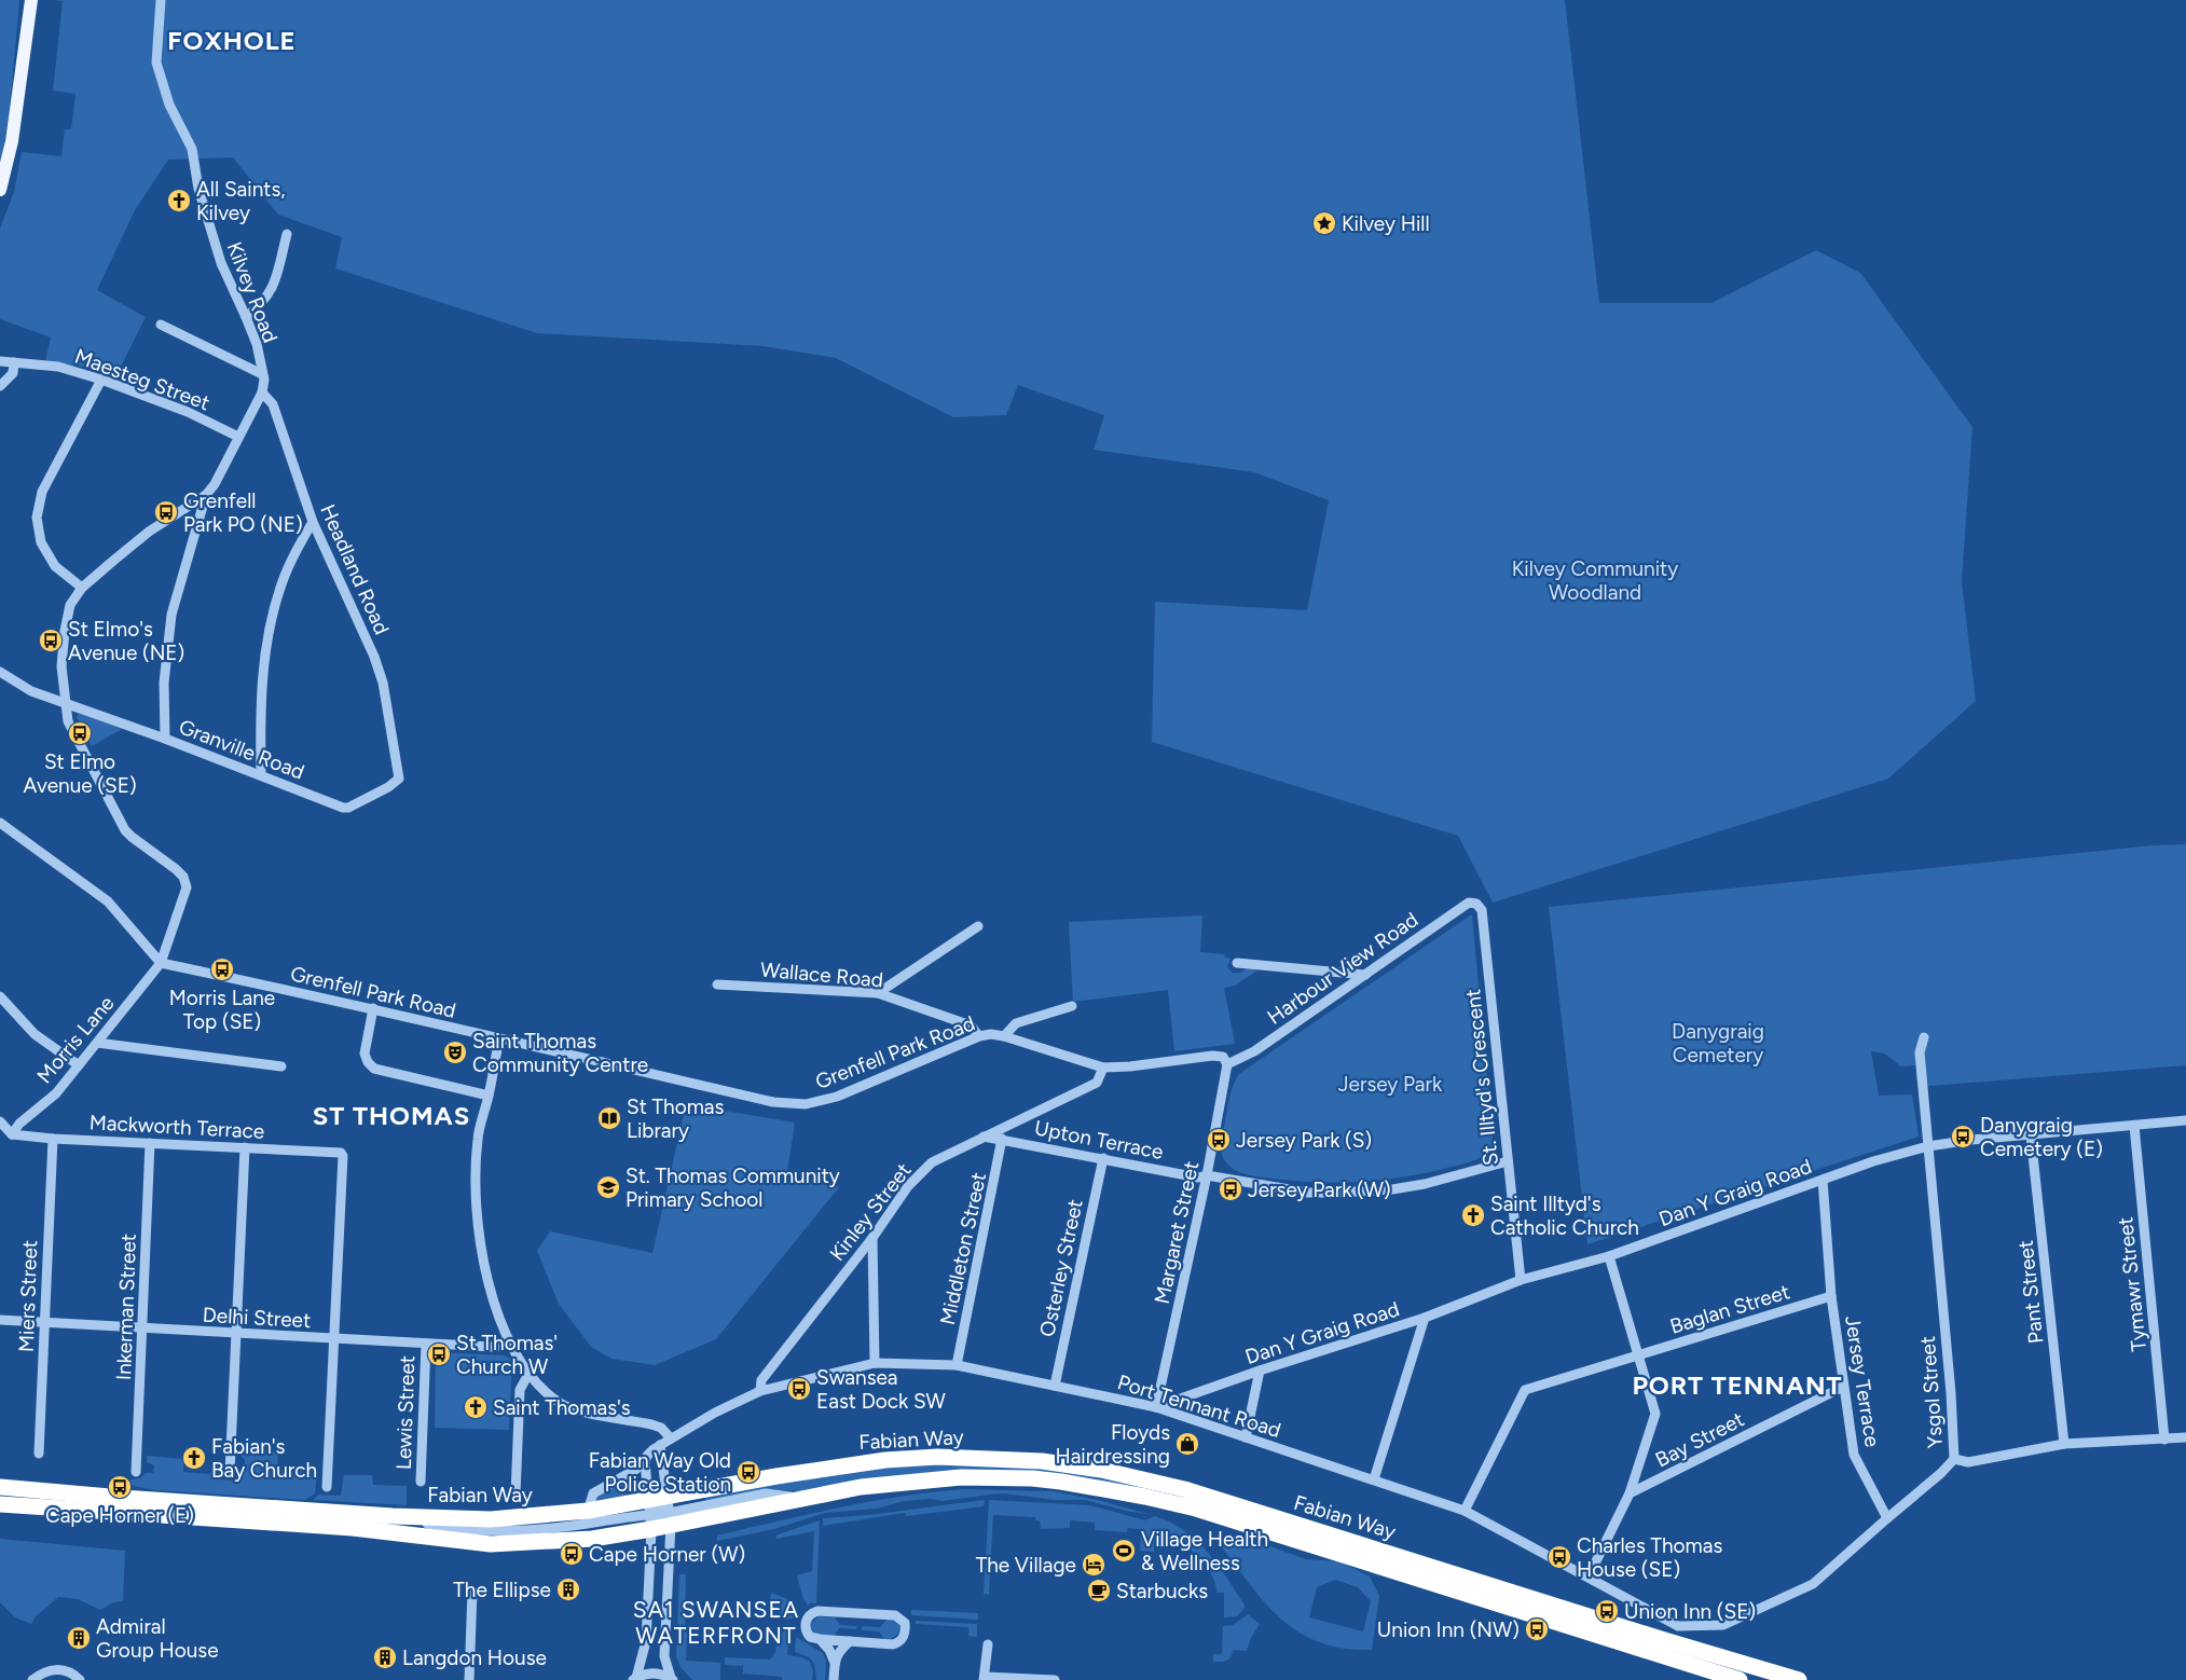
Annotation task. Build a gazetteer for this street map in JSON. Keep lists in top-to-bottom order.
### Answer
{
  "streets": {
    "highway": ["Fabian Way"],
    "street": [
      "Kilvey Road",
      "Maesteg Street",
      "Headland Road",
      "Granville Road",
      "Harbour View Road",
      "Wallace Road",
      "Grenfell Park Road",
      "Morris Lane",
      "St. Illtyd's Crescent",
      "Mackworth Terrace",
      "Upton Terrace",
      "Dan Y Graig Road",
      "Kinley Street",
      "Margaret Street",
      "Middleton Street",
      "Osterley Street",
      "Tymawr Street",
      "Pant Street",
      "Miers Street",
      "Inkerman Street",
      "Baglan Street",
      "Delhi Street",
      "Jersey Terrace",
      "Ysgol Street",
      "Port Tennant Road",
      "Lewis Street",
      "Bay Street"
    ]
  },
  "crossings": [
    ["Headland Road", "Granville Road"],
    ["Granville Road", "Morris Lane"],
    ["Harbour View Road", "Grenfell Park Road"],
    ["Harbour View Road", "St. Illtyd's Crescent"],
    ["Harbour View Road", "Margaret Street"],
    ["Wallace Road", "Grenfell Park Road"],
    ["Grenfell Park Road", "Morris Lane"],
    ["Grenfell Park Road", "Kinley Street"],
    ["Grenfell Park Road", "Margaret Street"],
    ["Morris Lane", "Mackworth Terrace"],
    ["St. Illtyd's Crescent", "Upton Terrace"],
    ["St. Illtyd's Crescent", "Dan Y Graig Road"],
    ["Mackworth Terrace", "Miers Street"],
    ["Mackworth Terrace", "Inkerman Street"],
    ["Mackworth Terrace", "Delhi Street"],
    ["Upton Terrace", "Kinley Street"],
    ["Upton Terrace", "Margaret Street"],
    ["Upton Terrace", "Middleton Street"],
    ["Upton Terrace", "Osterley Street"],
    ["Dan Y Graig Road", "Margaret Street"],
    ["Dan Y Graig Road", "Tymawr Street"],
    ["Dan Y Graig Road", "Pant Street"],
    ["Dan Y Graig Road", "Jersey Terrace"],
    ["Dan Y Graig Road", "Ysgol Street"],
    ["Dan Y Graig Road", "Port Tennant Road"],
    ["Kinley Street", "Port Tennant Road"],
    ["Margaret Street", "Port Tennant Road"],
    ["Middleton Street", "Port Tennant Road"],
    ["Osterley Street", "Port Tennant Road"],
    ["Miers Street", "Delhi Street"],
    ["Inkerman Street", "Delhi Street"],
    ["Baglan Street", "Jersey Terrace"],
    ["Baglan Street", "Port Tennant Road"],
    ["Delhi Street", "Lewis Street"],
    ["Jersey Terrace", "Ysgol Street"],
    ["Jersey Terrace", "Bay Street"],
    ["Ysgol Street", "Port Tennant Road"],
    ["Port Tennant Road", "Fabian Way"]
  ],
  "districts": [
    "FOXHOLE",
    "ST THOMAS",
    "PORT TENNANT",
    "SA1 SWANSEA WATERFRONT"
  ],
  "parks": ["Kilvey Community Woodland", "Danygraig Cemetery", "Jersey Park"],
  "places": {
    "church": [
      "All Saints, Kilvey",
      "Saint Illtyd's Catholic Church",
      "Saint Thomas's",
      "Fabian's Bay Church"
    ],
    "place": ["Kilvey Hill"],
    "bus stop": [
      "Grenfell Park PO (NE)",
      "St Elmo's Avenue (NE)",
      "St Elmo Avenue (SE)",
      "Morris Lane Top (SE)",
      "Danygraig Cemetery (E)",
      "Jersey Park (S)",
      "Jersey Park (W)",
      "St Thomas' Church W",
      "Swansea East Dock SW",
      "Fabian Way Old Police Station",
      "Cape Horner (E)",
      "Cape Horner (W)",
      "Charles Thomas House (SE)",
      "Union Inn (SE)",
      "Union Inn (NW)"
    ],
    "theatre": ["Saint Thomas Community Centre"],
    "library": ["St Thomas Library"],
    "school or university": ["St. Thomas Community Primary School"],
    "shop": ["Floyds Hairdressing"],
    "sports": ["Village Health & Wellness"],
    "hotel": ["The Village"],
    "building": ["The Ellipse", "Admiral Group House", "Langdon House"],
    "cafe": ["Starbucks"]
  }
}
